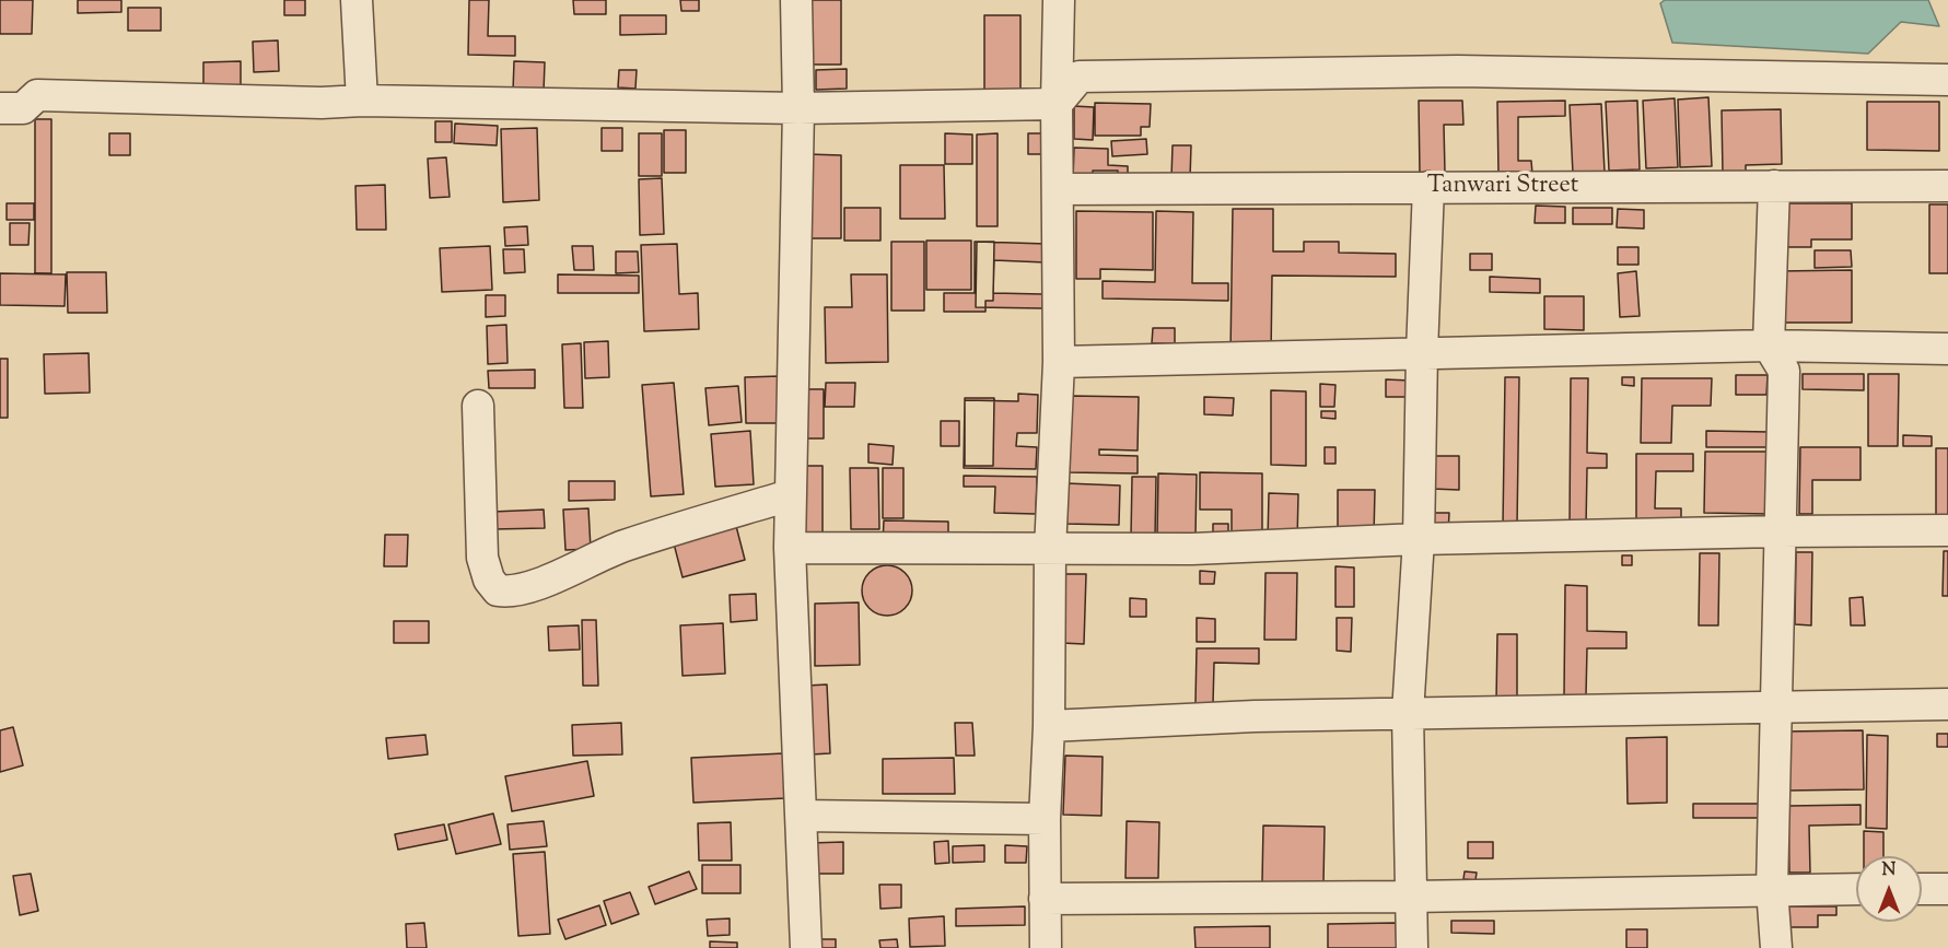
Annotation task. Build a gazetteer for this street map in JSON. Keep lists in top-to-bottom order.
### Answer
{
  "streets": {
    "street": ["Tanwari Street"]
  },
  "north": "top"
}
